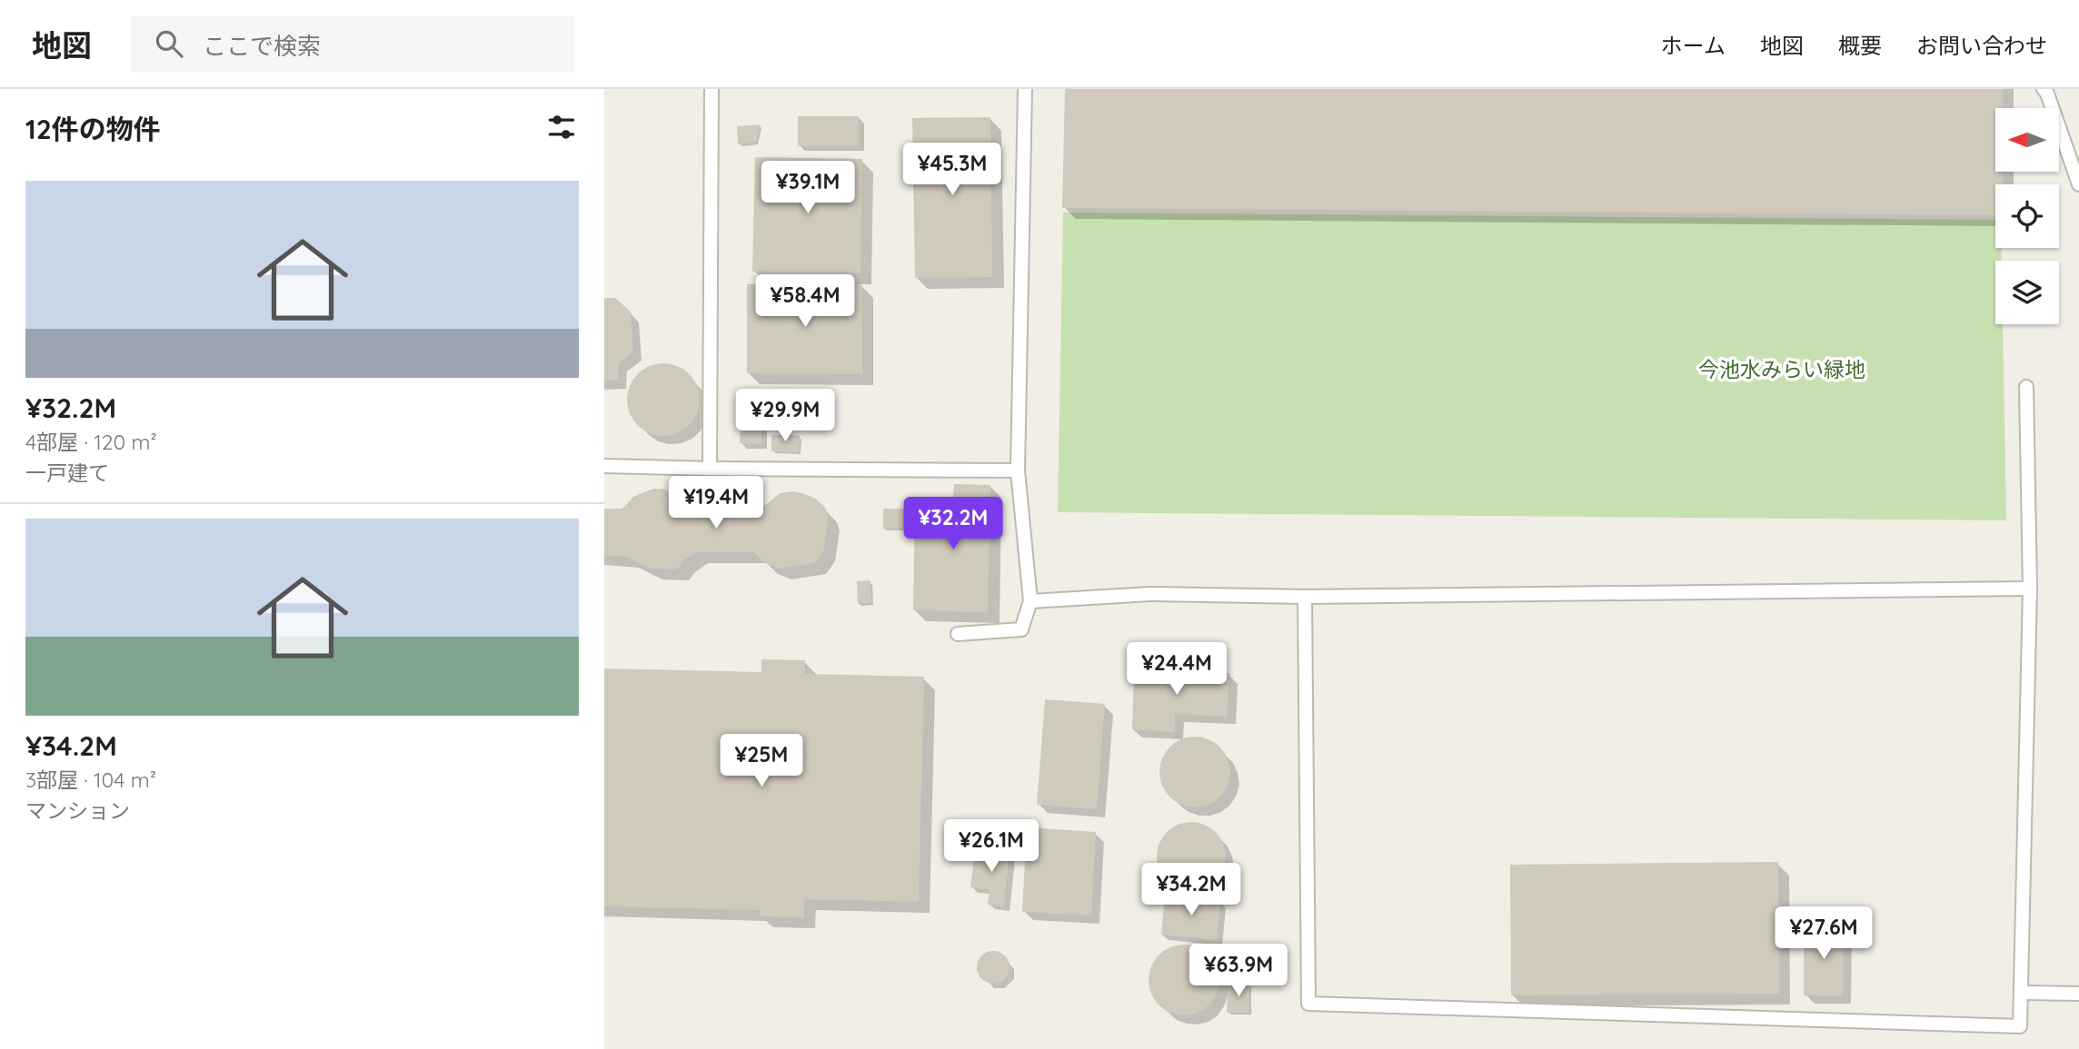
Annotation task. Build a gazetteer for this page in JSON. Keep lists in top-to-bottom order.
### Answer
{
  "parks": ["今池水みらい緑地"],
  "north": "left",
  "page": {
    "header": "地図",
    "search": "ここで検索",
    "nav": [
      "ホーム",
      "地図",
      "概要",
      "お問い合わせ"
    ],
    "heading": "12件の物件",
    "price": [
      "¥45.3M",
      "¥39.1M",
      "¥58.4M",
      "¥29.9M",
      "¥19.4M",
      "¥32.2M",
      "¥24.4M",
      "¥25M",
      "¥26.1M",
      "¥34.2M",
      "¥27.6M",
      "¥63.9M"
    ],
    "list": [
      {
        "name": "¥32.2M",
        "note": "4部屋 · 120 m² · 一戸建て"
      },
      {
        "name": "¥34.2M",
        "note": "3部屋 · 104 m² · マンション"
      }
    ]
  }
}
